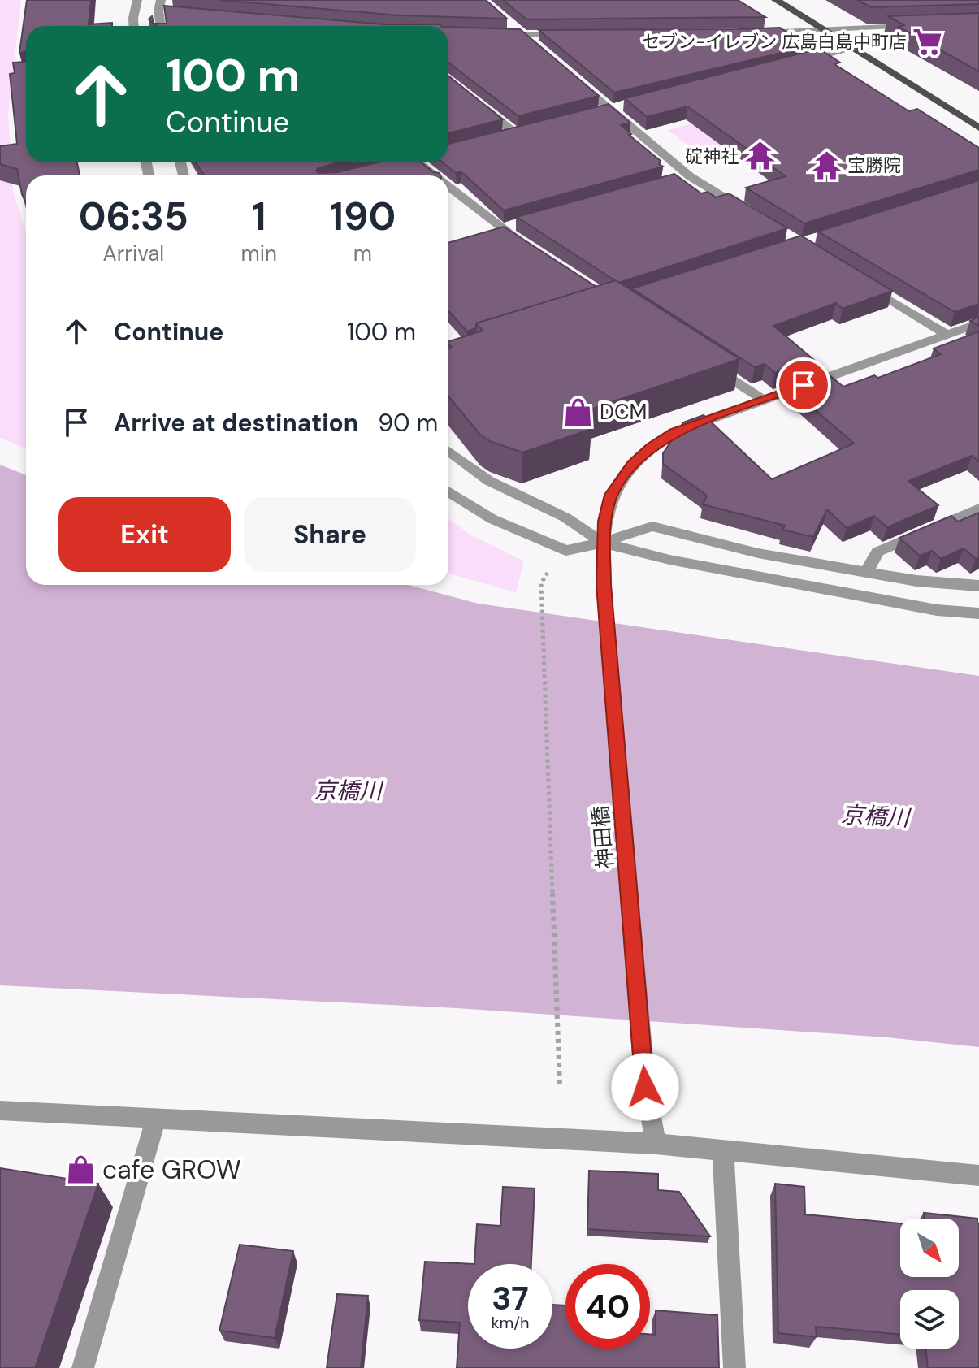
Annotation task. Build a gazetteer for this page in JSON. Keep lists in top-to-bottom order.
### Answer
{
  "streets": {
    "street": ["神田橋"]
  },
  "water": ["京橋川"],
  "places": {
    "supermarket": ["セブン-イレブン 広島白島中町店"],
    "temple": ["碇神社", "宝勝院"],
    "shop": ["DCM", "cafe GROW"]
  },
  "north": "bottom right",
  "page": {
    "turn": ["100 m", "Continue"],
    "eta": [
      "06:35",
      "Arrival",
      "1",
      "min",
      "190",
      "m"
    ],
    "list": [
      {
        "name": "Continue",
        "value": "100 m"
      },
      {
        "name": "Arrive at destination",
        "value": "90 m"
      }
    ],
    "buttons": ["Exit", "Share"],
    "speed": "37 km/h",
    "limit": "40"
  }
}
